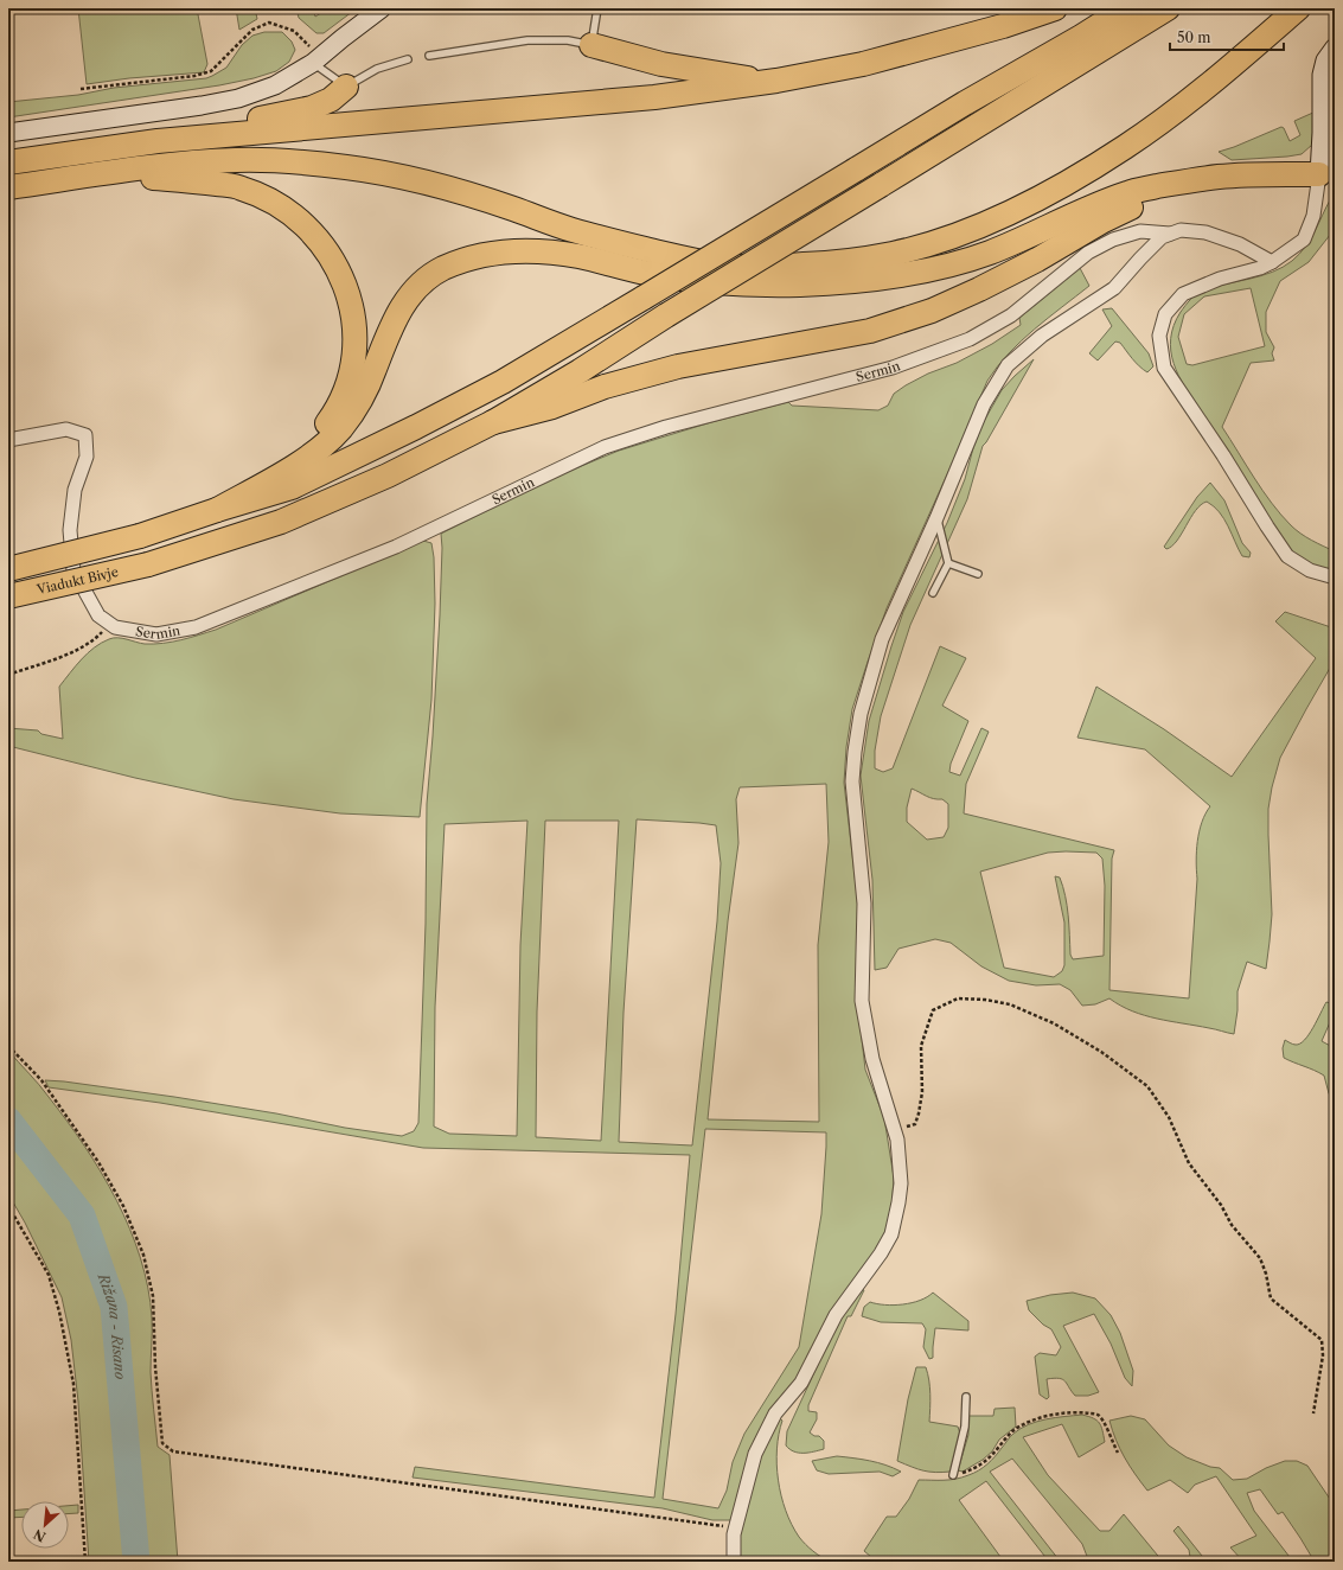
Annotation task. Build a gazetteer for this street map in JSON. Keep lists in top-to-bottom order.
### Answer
{
  "streets": {
    "highway": ["Viadukt Bivje"],
    "street": ["Sermin"]
  },
  "water": ["Rižana - Risano"],
  "scale_bar": "50 m",
  "north": "bottom left"
}
